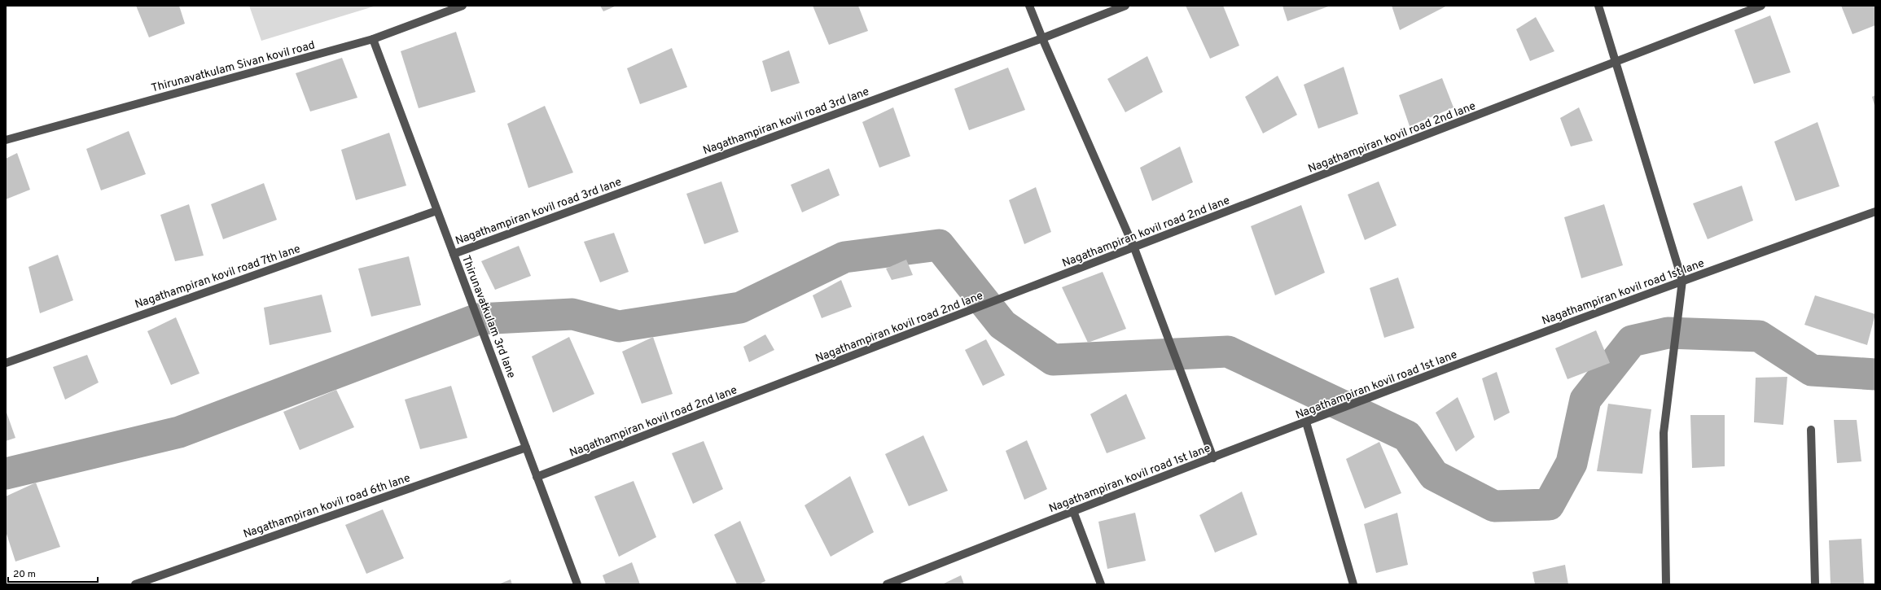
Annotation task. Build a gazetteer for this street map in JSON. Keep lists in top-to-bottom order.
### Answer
{
  "streets": {
    "street": [
      "Thirunavatkulam Sivan kovil road",
      "Nagathampiran kovil road 3rd lane",
      "Nagathampiran kovil road 2nd lane",
      "Nagathampiran kovil road 7th lane",
      "Nagathampiran kovil road 1st lane",
      "Thirunavatkulam 3rd lane",
      "Nagathampiran kovil road 6th lane"
    ]
  },
  "crossings": [
    ["Thirunavatkulam Sivan kovil road", "Thirunavatkulam 3rd lane"],
    ["Nagathampiran kovil road 3rd lane", "Thirunavatkulam 3rd lane"],
    ["Nagathampiran kovil road 2nd lane", "Thirunavatkulam 3rd lane"],
    ["Nagathampiran kovil road 7th lane", "Thirunavatkulam 3rd lane"],
    ["Thirunavatkulam 3rd lane", "Nagathampiran kovil road 6th lane"]
  ],
  "scale_bar": "20 m"
}
